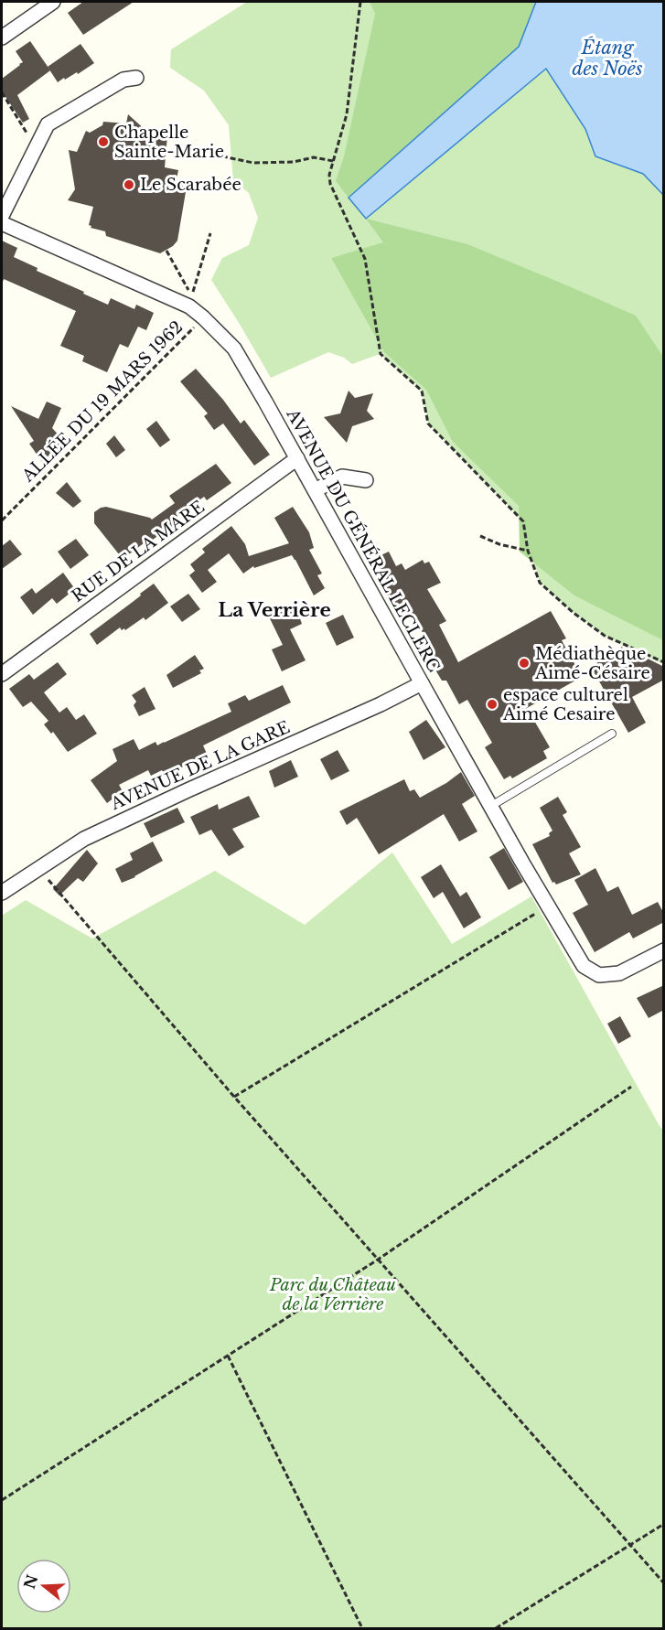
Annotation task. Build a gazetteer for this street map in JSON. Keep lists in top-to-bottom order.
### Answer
{
  "streets": {
    "street": ["AVENUE DU GÉNÉRAL LECLERC", "RUE DE LA MARE", "AVENUE DE LA GARE"],
    "path": ["ALLÉE DU 19 MARS 1962"]
  },
  "crossings": [
    ["AVENUE DU GÉNÉRAL LECLERC", "RUE DE LA MARE"],
    ["AVENUE DU GÉNÉRAL LECLERC", "AVENUE DE LA GARE"]
  ],
  "districts": ["La Verrière"],
  "water": ["Étang des Noës"],
  "parks": ["Parc du Château de la Verrière"],
  "places": [
    "Chapelle Sainte-Marie",
    "Le Scarabée",
    "Médiathèque Aimé-Césaire",
    "espace culturel Aimé Cesaire"
  ],
  "north": "left"
}
